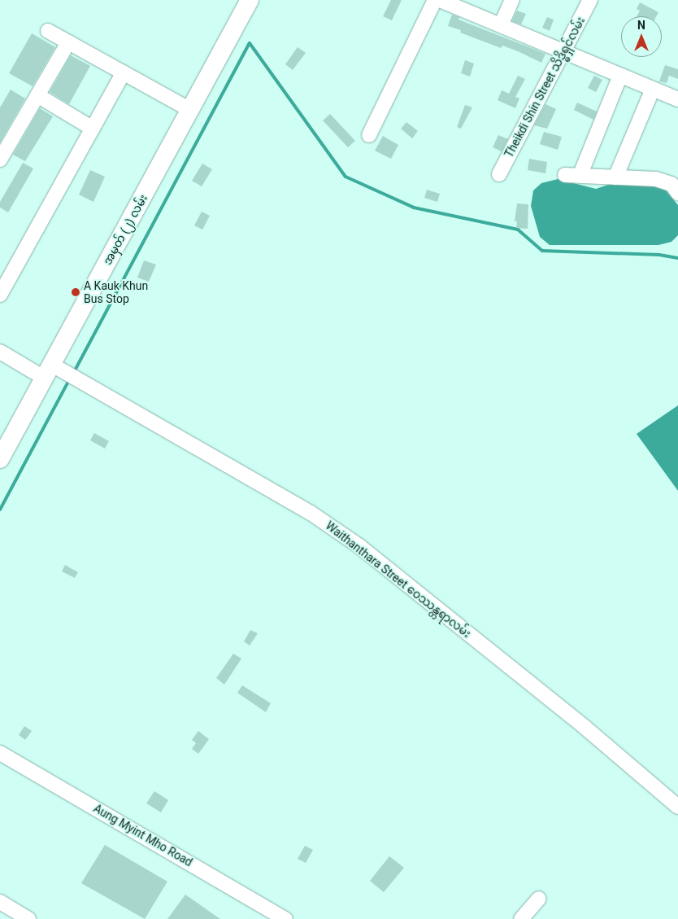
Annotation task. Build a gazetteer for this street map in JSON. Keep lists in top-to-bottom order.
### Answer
{
  "streets": {
    "main road": ["အမှတ် (၂) လမ်း"],
    "street": ["Theikdi Shin Street သိဒ္ဓိရှင်လမ်း", "Waithanthara Street ဝေဿန္တရာလမ်း", "Aung Myint Mho Road"]
  },
  "crossings": [
    ["အမှတ် (၂) လမ်း", "Waithanthara Street ဝေဿန္တရာလမ်း"]
  ],
  "places": ["A Kauk Khun Bus Stop"],
  "north": "top"
}
